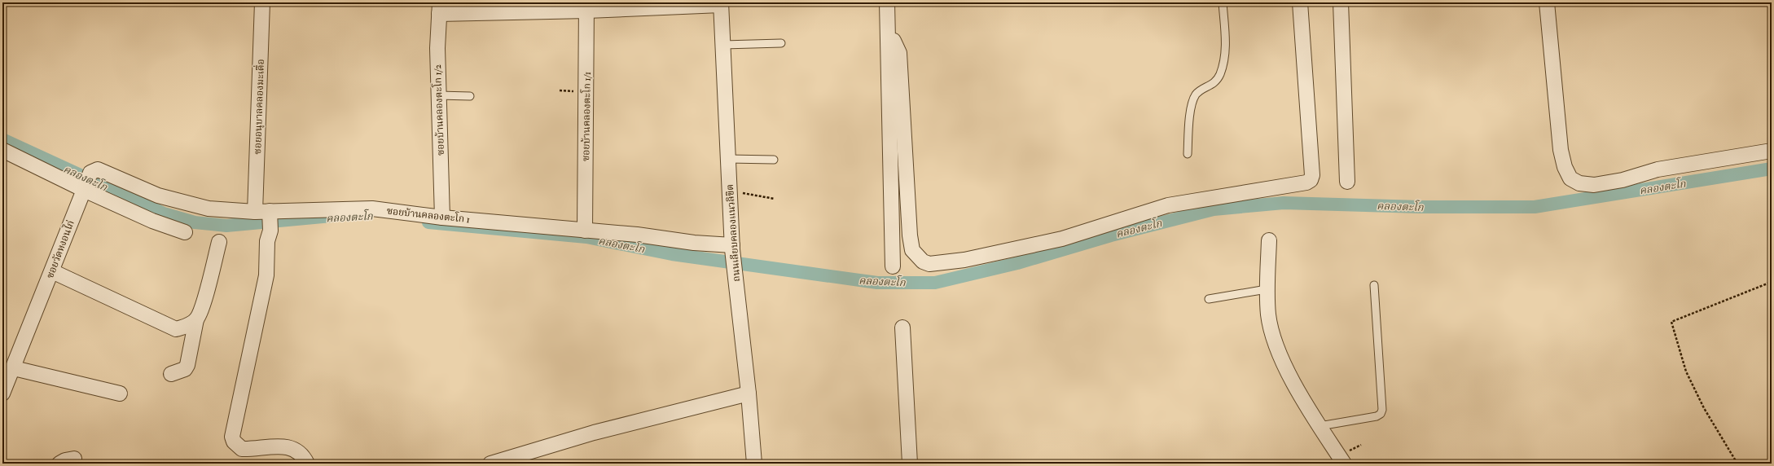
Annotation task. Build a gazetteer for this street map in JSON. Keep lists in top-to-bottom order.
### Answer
{
  "streets": {
    "street": [
      "ซอยอนุบาลคลองมะเดื่อ",
      "ซอยบ้านคลองตะโก 1/2",
      "ซอยบ้านคลองตะโก 1/1",
      "ซอยบ้านคลองตะโก 1",
      "ถนนเลียบคลองแนวลิขิต",
      "ซอยวัดหงอนไก่"
    ]
  },
  "crossings": [
    ["ซอยอนุบาลคลองมะเดื่อ", "ซอยบ้านคลองตะโก 1"],
    ["ซอยบ้านคลองตะโก 1/2", "ซอยบ้านคลองตะโก 1"],
    ["ซอยบ้านคลองตะโก 1/1", "ซอยบ้านคลองตะโก 1"],
    ["ซอยบ้านคลองตะโก 1", "ถนนเลียบคลองแนวลิขิต"],
    ["ซอยบ้านคลองตะโก 1", "ซอยวัดหงอนไก่"]
  ],
  "water": ["คลองตะโก"]
}
